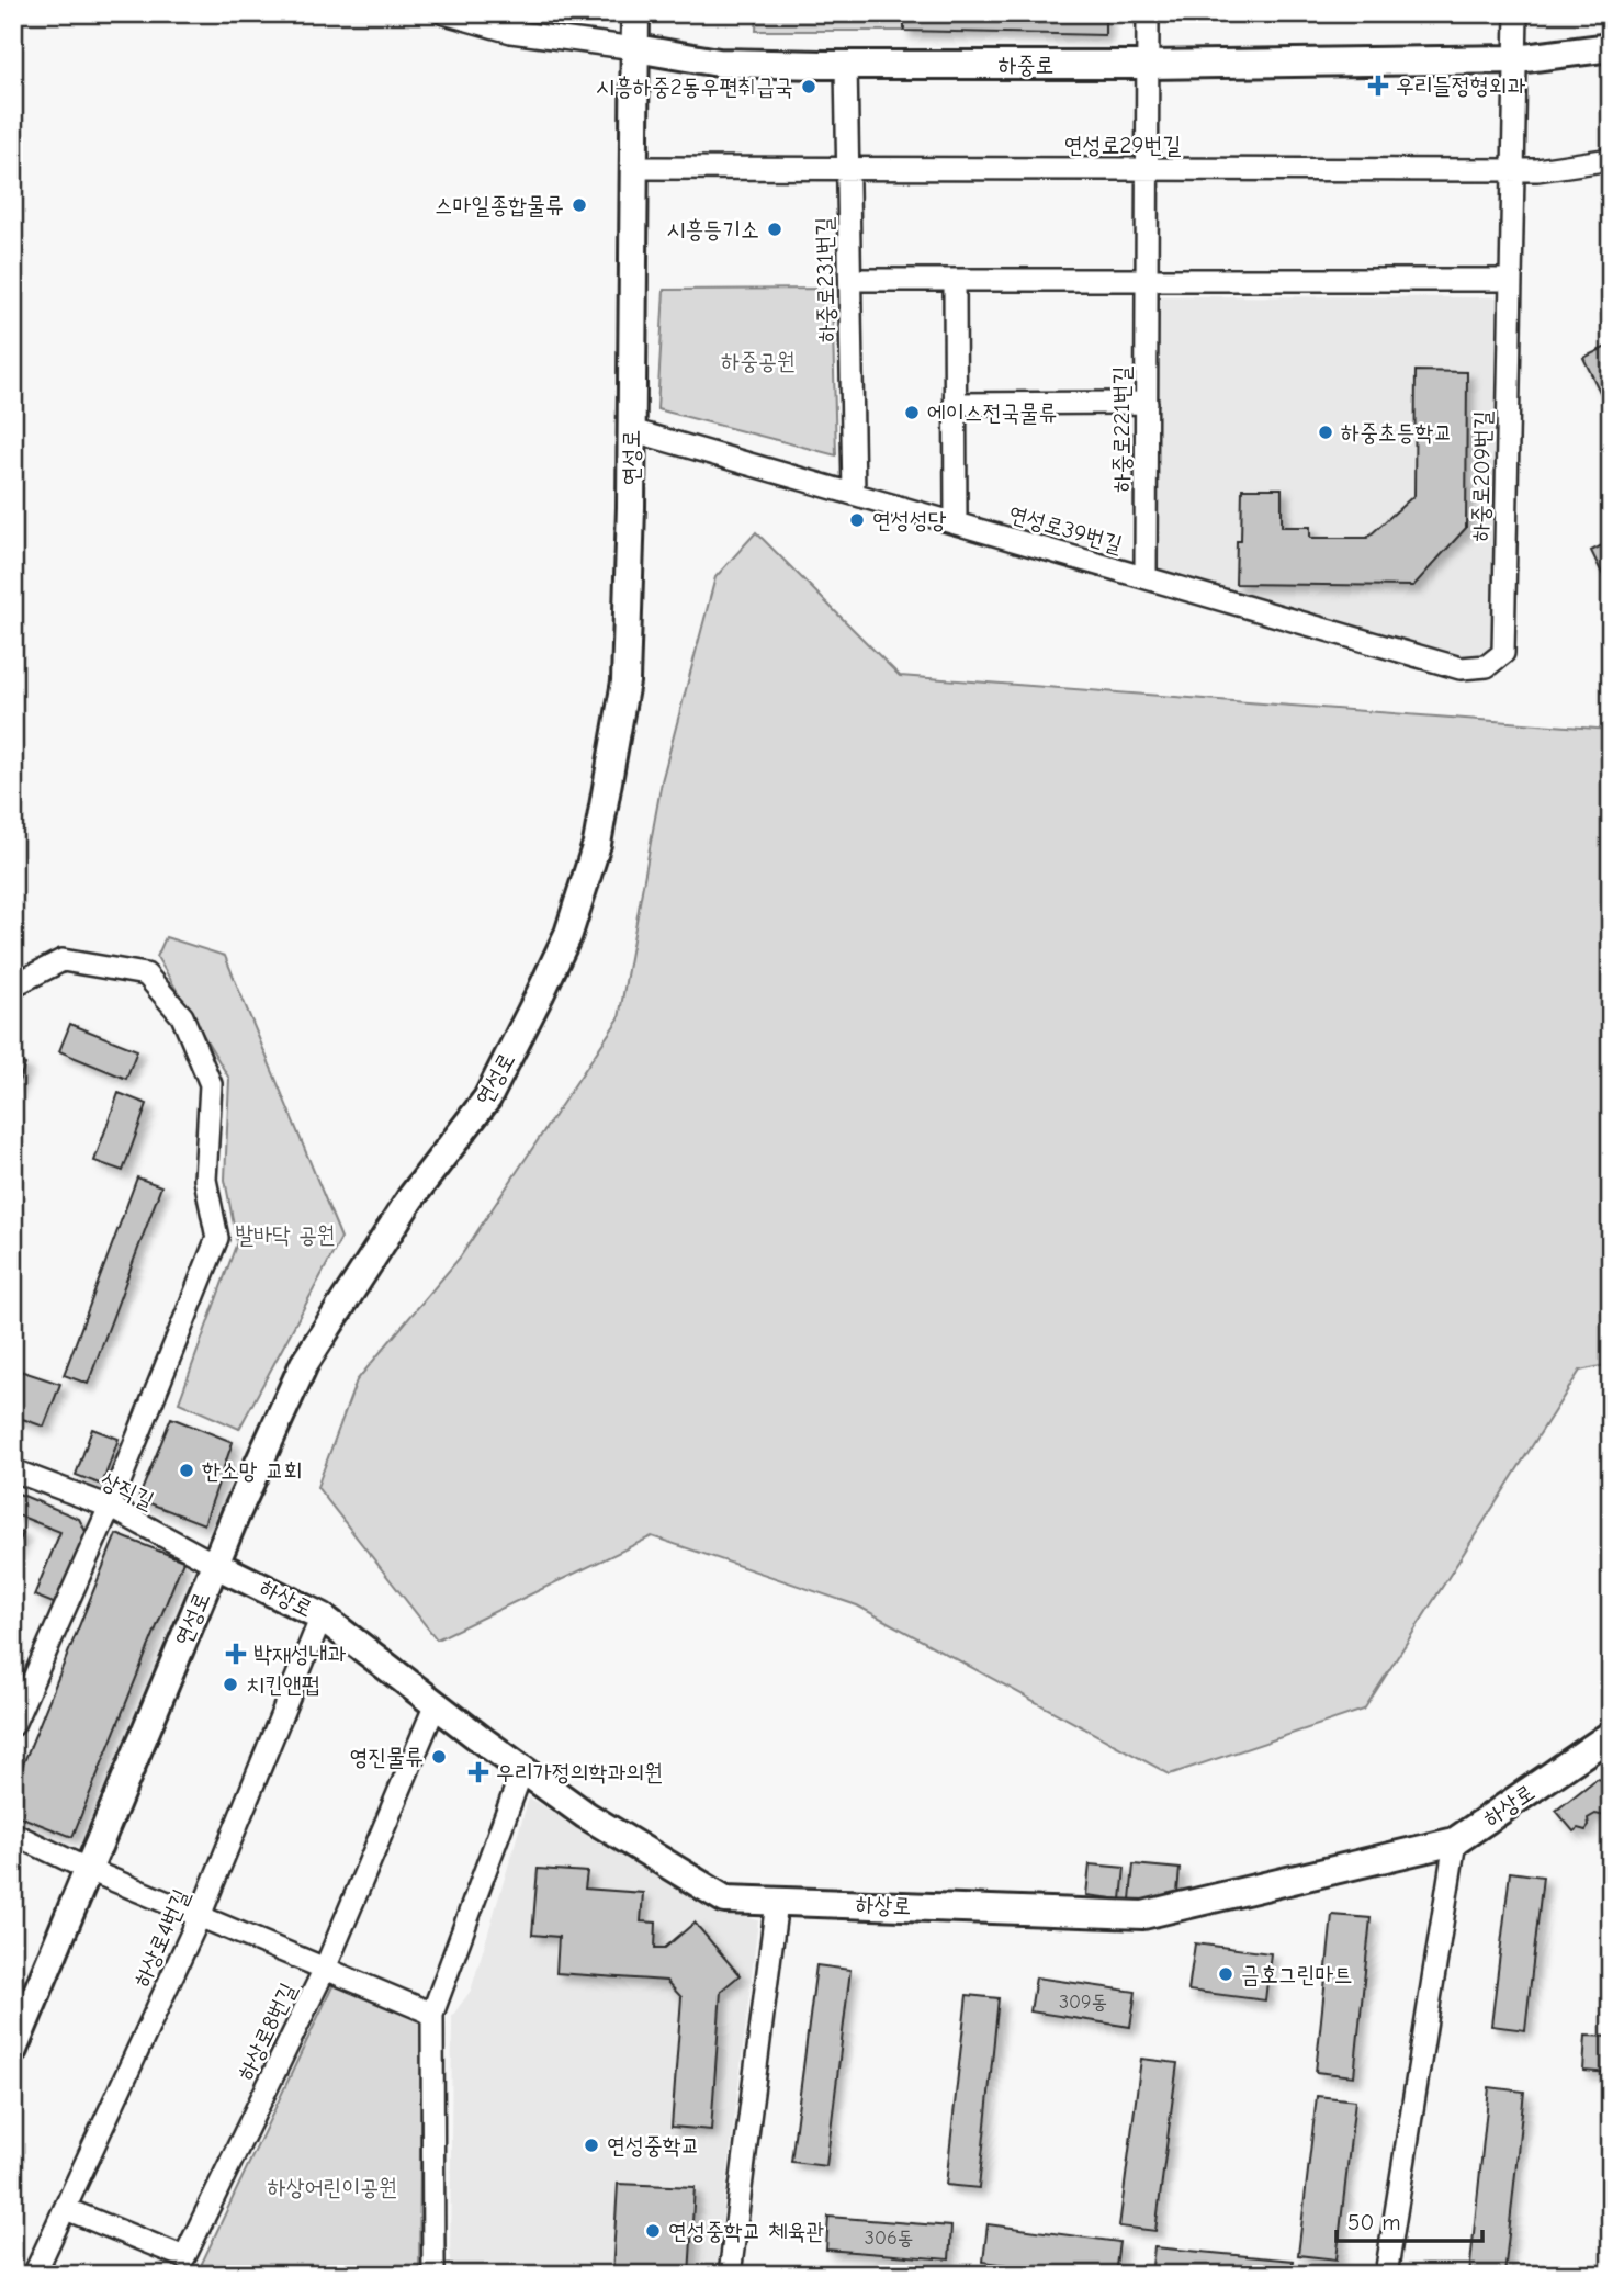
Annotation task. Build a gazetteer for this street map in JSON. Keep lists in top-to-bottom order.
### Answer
{
  "streets": {
    "street": [
      "하중로",
      "연성로29번길",
      "하중로231번길",
      "하중로221번길",
      "연성로",
      "하중로209번길",
      "연성로39번길",
      "상직길",
      "하상로",
      "하상로4번길",
      "하상로8번길"
    ]
  },
  "crossings": [
    ["하중로", "하중로231번길"],
    ["하중로", "하중로221번길"],
    ["하중로", "연성로"],
    ["하중로", "하중로209번길"],
    ["연성로29번길", "하중로231번길"],
    ["연성로29번길", "하중로221번길"],
    ["연성로29번길", "연성로"],
    ["연성로29번길", "하중로209번길"],
    ["하중로231번길", "연성로39번길"],
    ["하중로221번길", "연성로39번길"],
    ["연성로", "연성로39번길"],
    ["연성로", "상직길"],
    ["연성로", "하상로"],
    ["하중로209번길", "연성로39번길"],
    ["상직길", "하상로"],
    ["하상로", "하상로4번길"],
    ["하상로", "하상로8번길"],
    ["하상로4번길", "하상로8번길"]
  ],
  "parks": ["하중공원", "발바닥 공원", "하상어린이공원"],
  "places": {
    "health": ["우리들정형외과", "박재성내과", "우리가정의학과의원"],
    "other": [
      "시흥하중2동우편취급국",
      "스마일종합물류",
      "시흥등기소",
      "에이스전국물류",
      "하중초등학교",
      "연성성당",
      "한소망 교회",
      "치킨앤펍",
      "영진물류",
      "금호그린마트",
      "연성중학교",
      "연성중학교 체육관"
    ]
  },
  "house_numbers": ["309동", "306동"],
  "scale_bar": "50 m"
}
